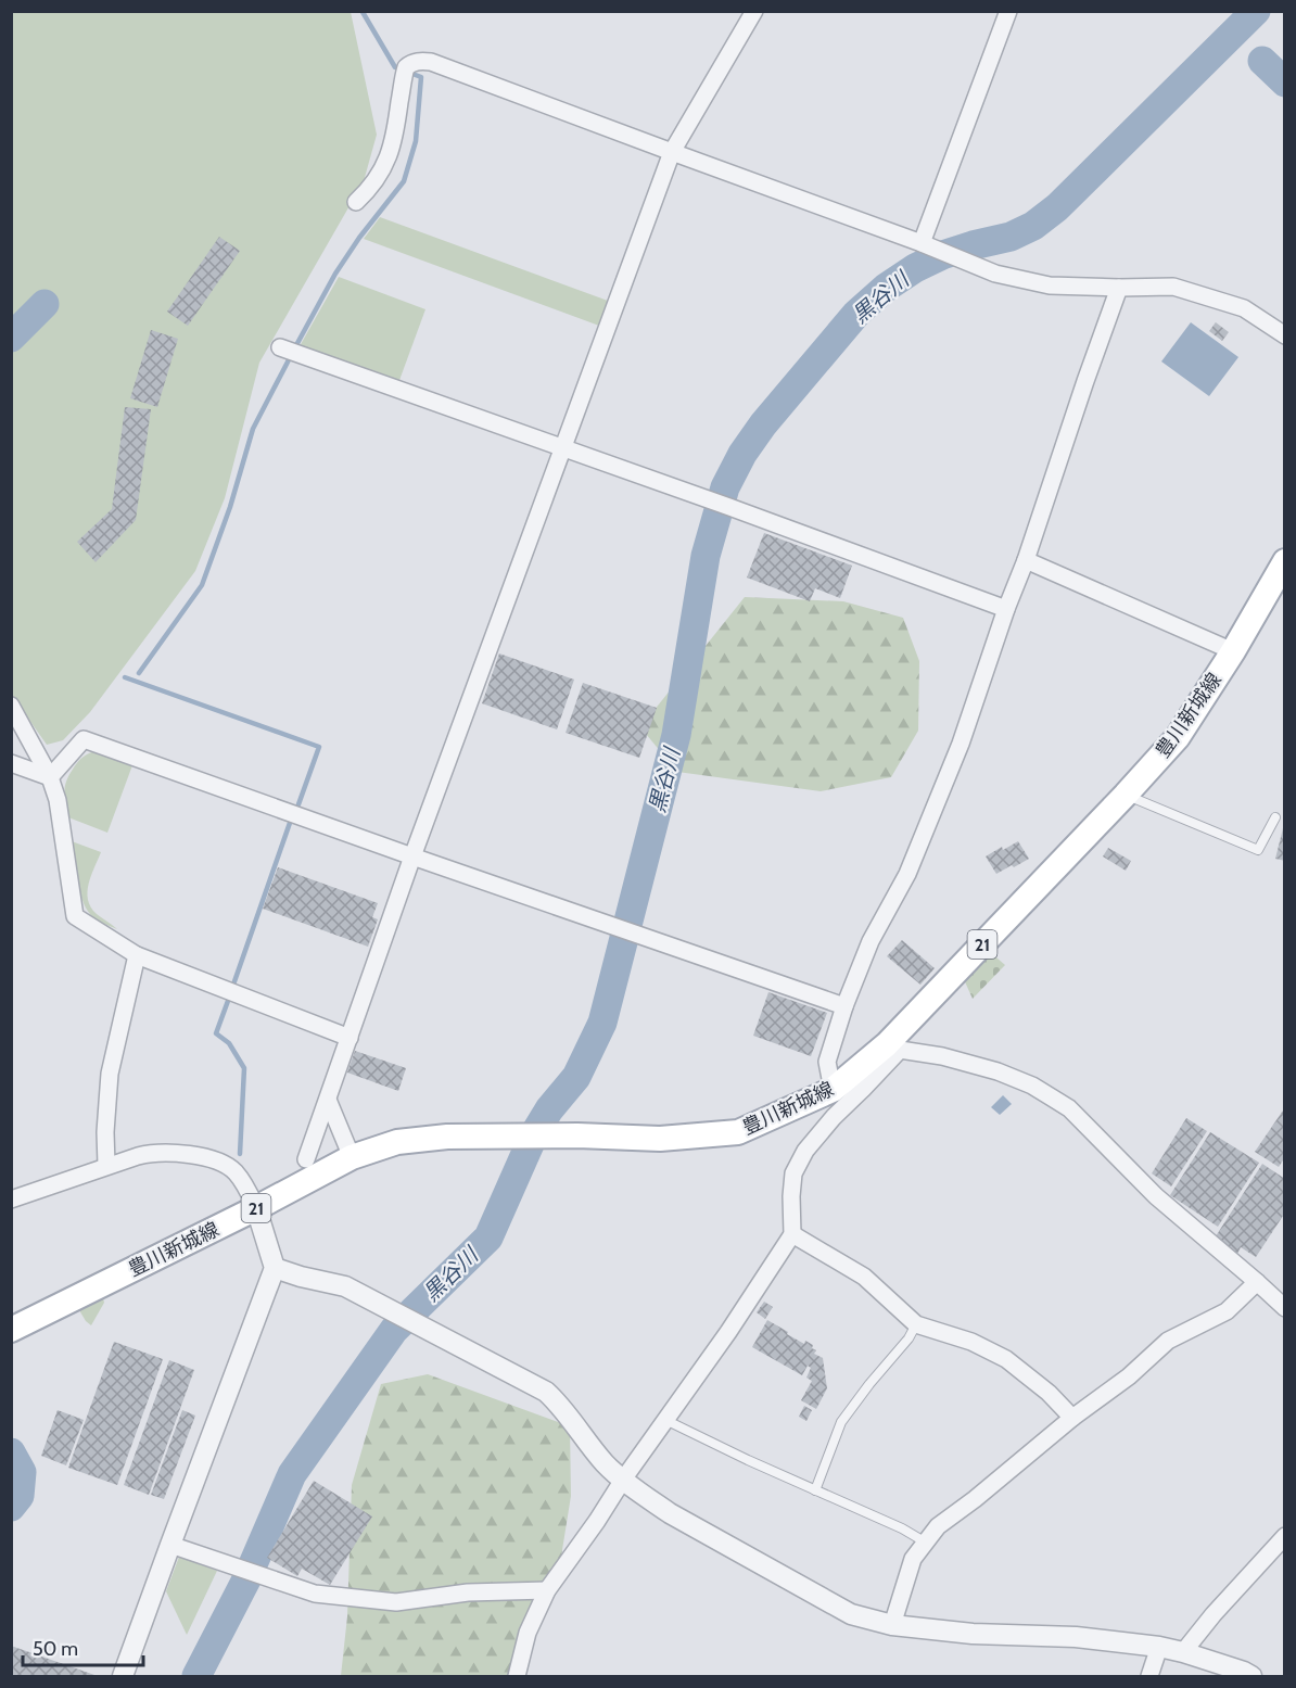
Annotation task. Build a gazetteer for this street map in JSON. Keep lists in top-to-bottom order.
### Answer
{
  "streets": {
    "main road": ["豊川新城線", "21"]
  },
  "water": ["黒谷川"],
  "scale_bar": "50 m"
}
